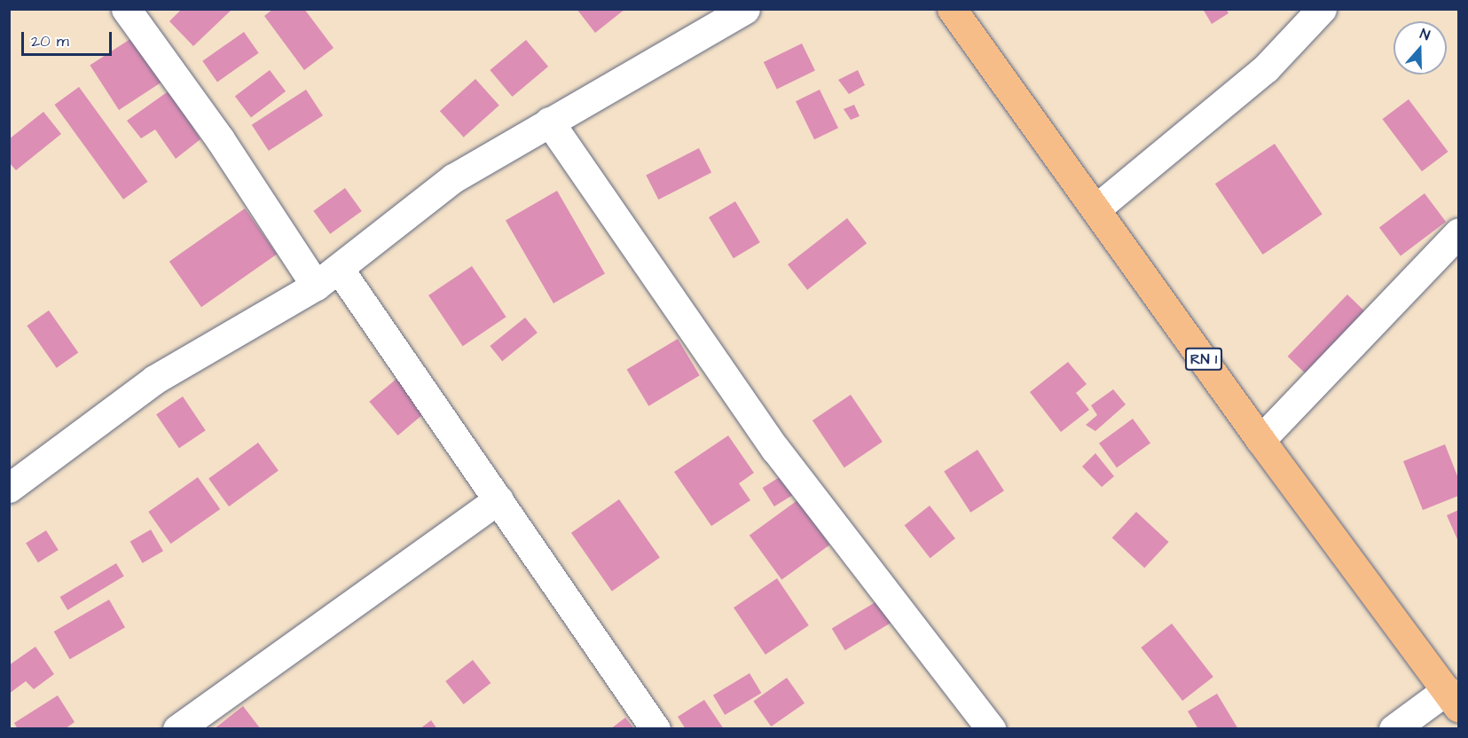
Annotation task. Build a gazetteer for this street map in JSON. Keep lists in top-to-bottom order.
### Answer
{
  "streets": {
    "main road": ["RN 1"]
  },
  "scale_bar": "20 m",
  "north": "top"
}
